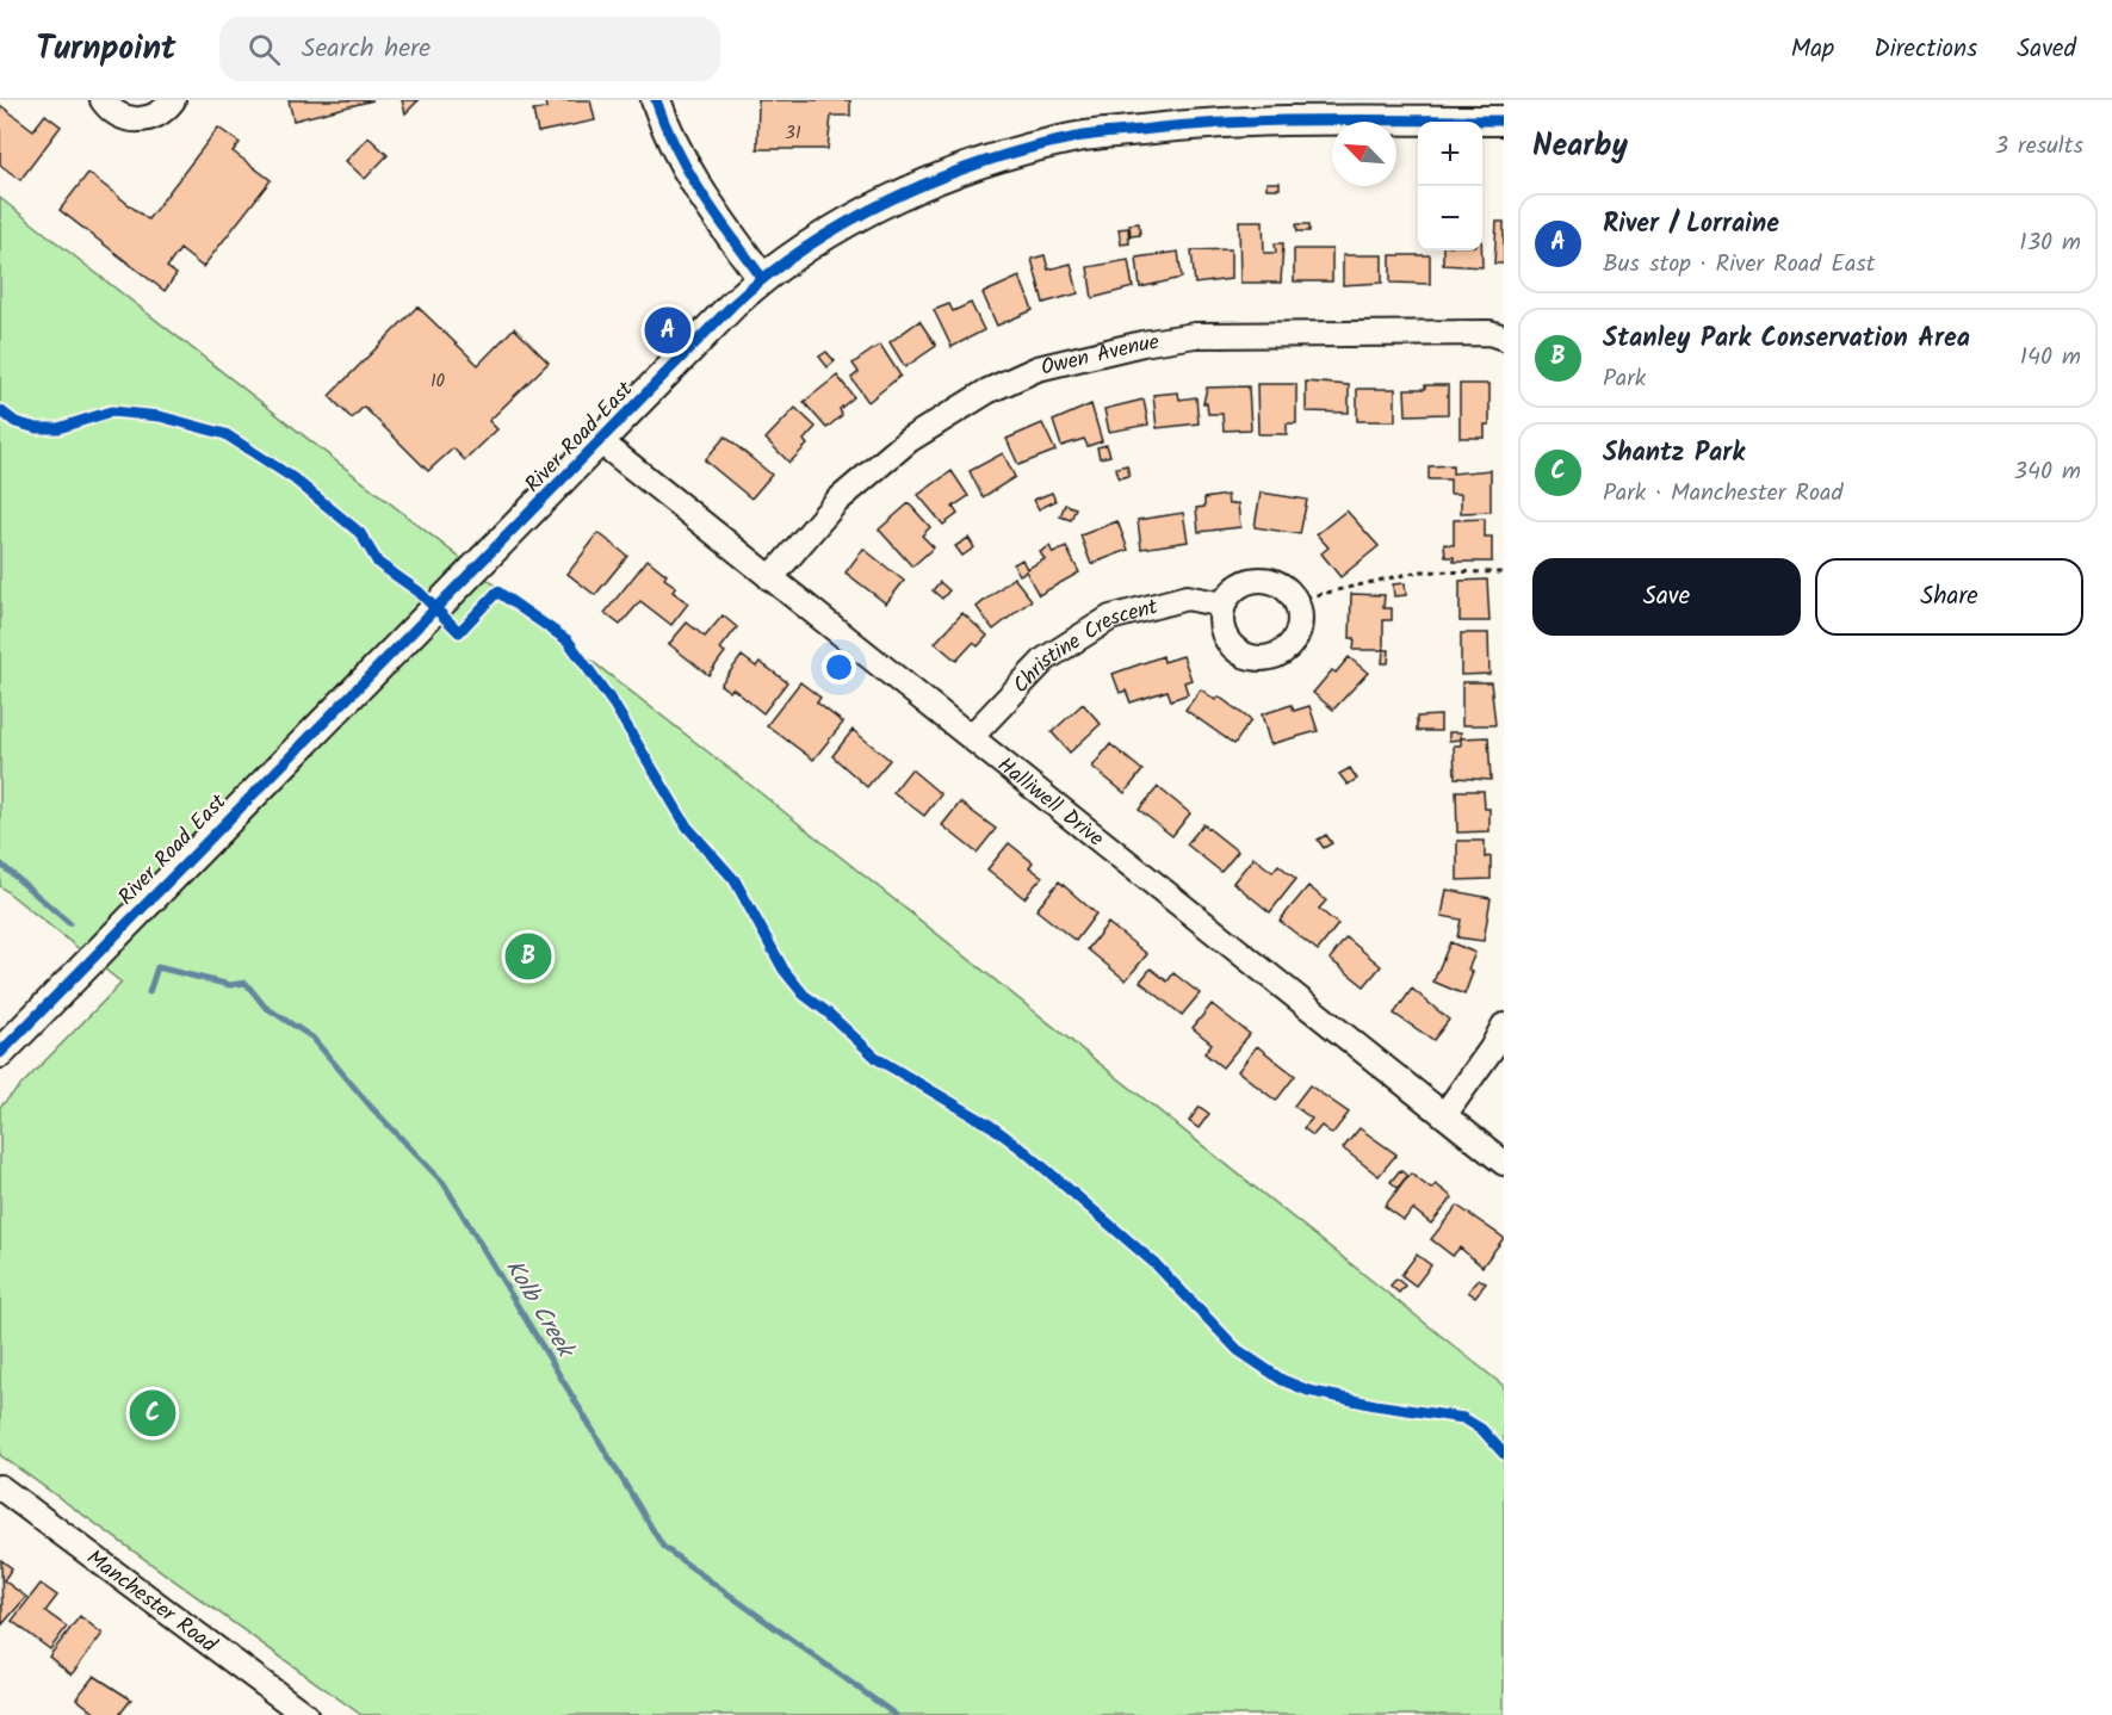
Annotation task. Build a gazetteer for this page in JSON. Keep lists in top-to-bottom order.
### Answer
{
  "streets": {
    "street": [
      "Owen Avenue",
      "River Road East",
      "Christine Crescent",
      "Halliwell Drive",
      "Manchester Road"
    ]
  },
  "crossings": [
    ["Owen Avenue", "Halliwell Drive"],
    ["River Road East", "Halliwell Drive"],
    ["Christine Crescent", "Halliwell Drive"]
  ],
  "water": ["Kolb Creek"],
  "house_numbers": ["31", "10"],
  "north": "top left",
  "page": {
    "header": "Turnpoint",
    "search": "Search here",
    "nav": ["Map", "Directions", "Saved"],
    "heading": ["Nearby", "3 results"],
    "map_buttons": ["+", "−"],
    "list": [
      {
        "mark": "A",
        "name": "River / Lorraine",
        "note": "Bus stop · River Road East",
        "value": "130 m"
      },
      {
        "mark": "B",
        "name": "Stanley Park Conservation Area",
        "note": "Park",
        "value": "140 m"
      },
      {
        "mark": "C",
        "name": "Shantz Park",
        "note": "Park · Manchester Road",
        "value": "340 m"
      }
    ],
    "pins": ["A", "B", "C"],
    "buttons": ["Save", "Share"]
  }
}
